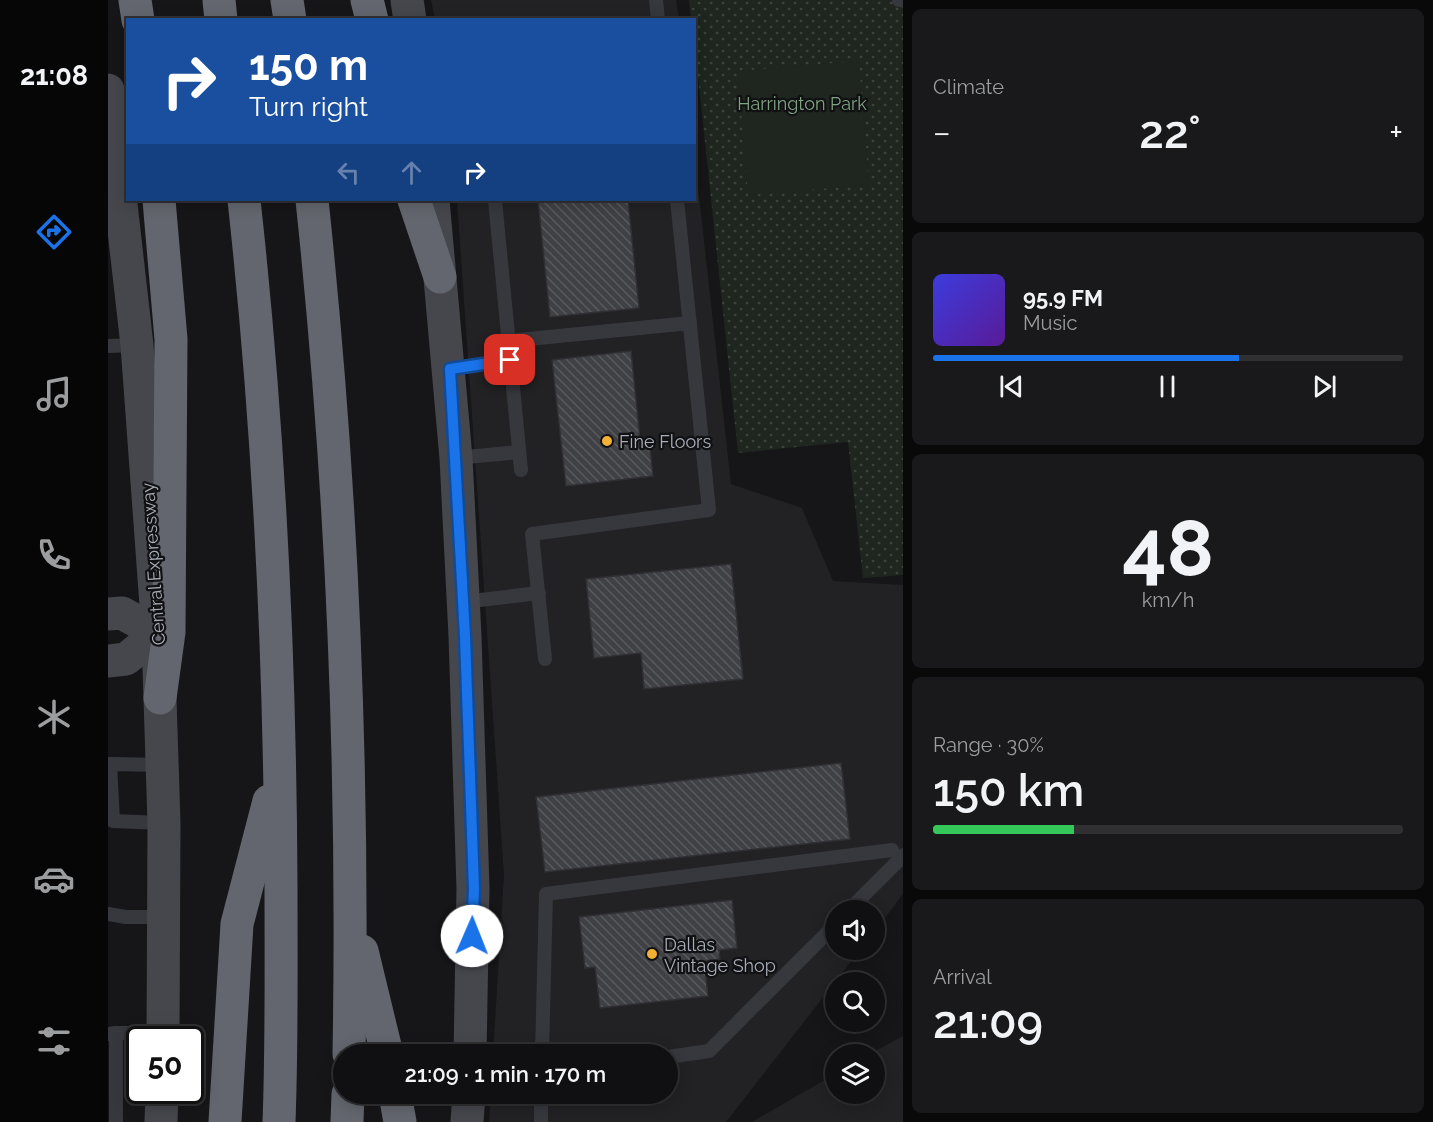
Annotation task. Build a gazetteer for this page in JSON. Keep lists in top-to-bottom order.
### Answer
{
  "streets": {
    "main road": ["Central Expressway"]
  },
  "parks": ["Harrington Park"],
  "places": ["Fine Floors", "Dallas Vintage Shop"],
  "page": {
    "tabs": "21:08",
    "tile": [
      "Climate",
      ["48", "km/h"],
      ["Range · 30%", "150 km"],
      ["Arrival", "21:09"]
    ],
    "turn": ["150 m", "Turn right"],
    "heat": ["−", "22°", "+"],
    "song": ["95.9 FM", "Music"],
    "limit": "50",
    "trip": "21:09 · 1 min · 170 m"
  }
}
